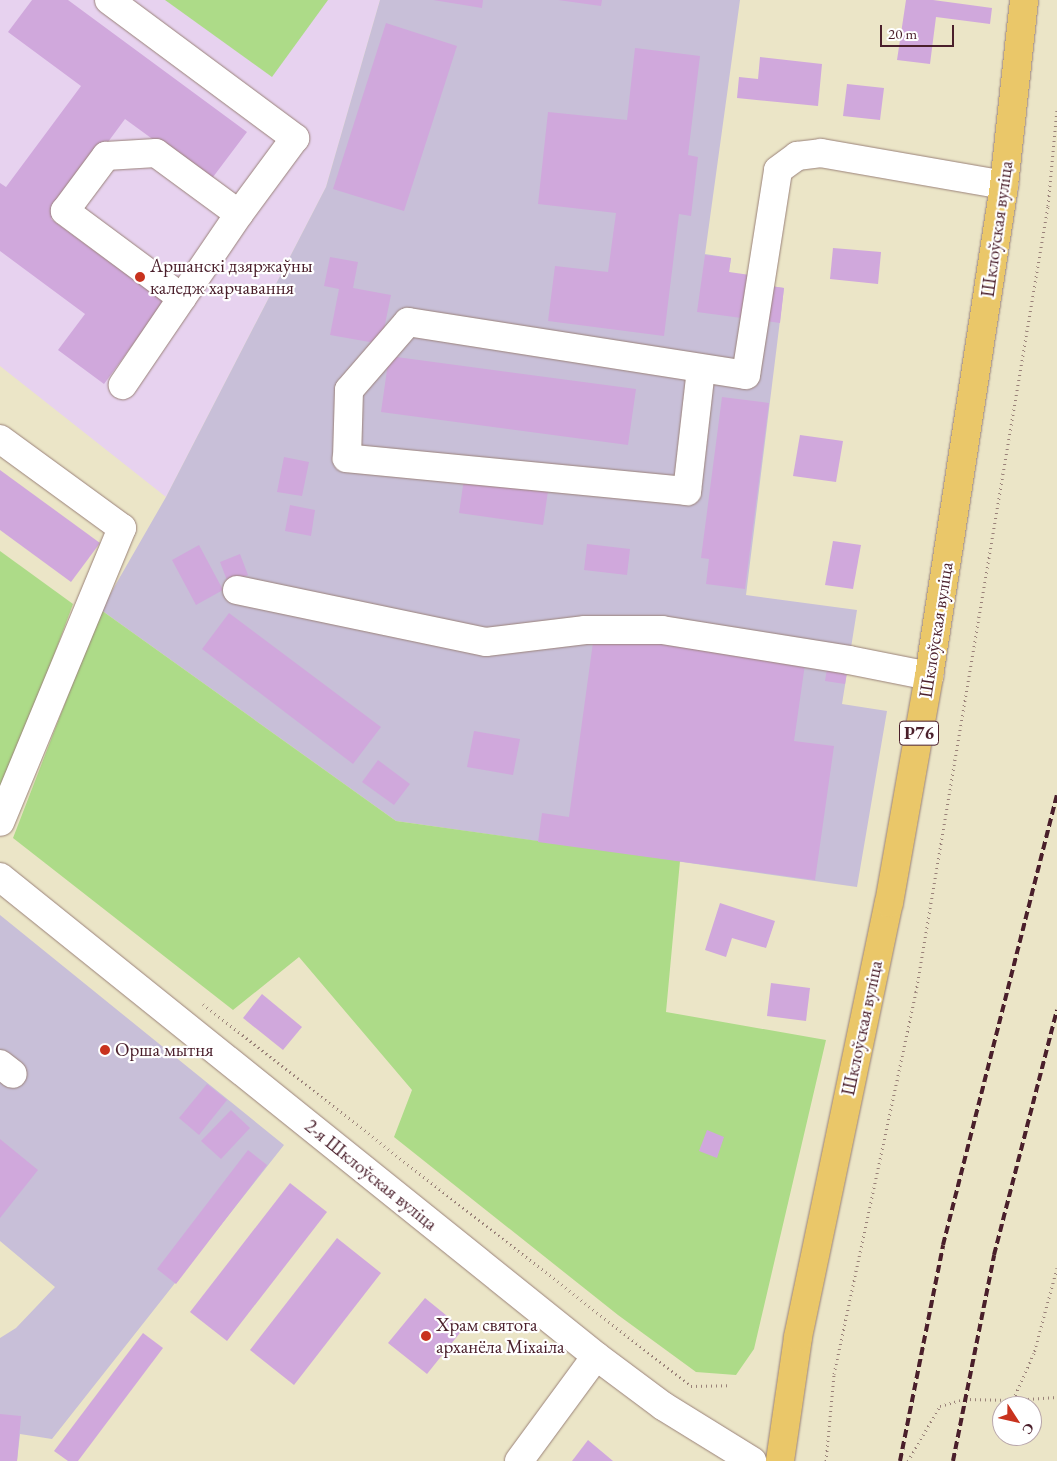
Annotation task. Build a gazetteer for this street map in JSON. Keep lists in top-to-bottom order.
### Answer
{
  "streets": {
    "main road": ["Шклоўская вуліца", "Р76"],
    "street": ["2-я Шклоўская вуліца"]
  },
  "places": ["Аршанскі дзяржаўны каледж харчавання", "Орша мытня", "Храм святога арханёла Міхаіла"],
  "scale_bar": "20 m",
  "north": "bottom right"
}
